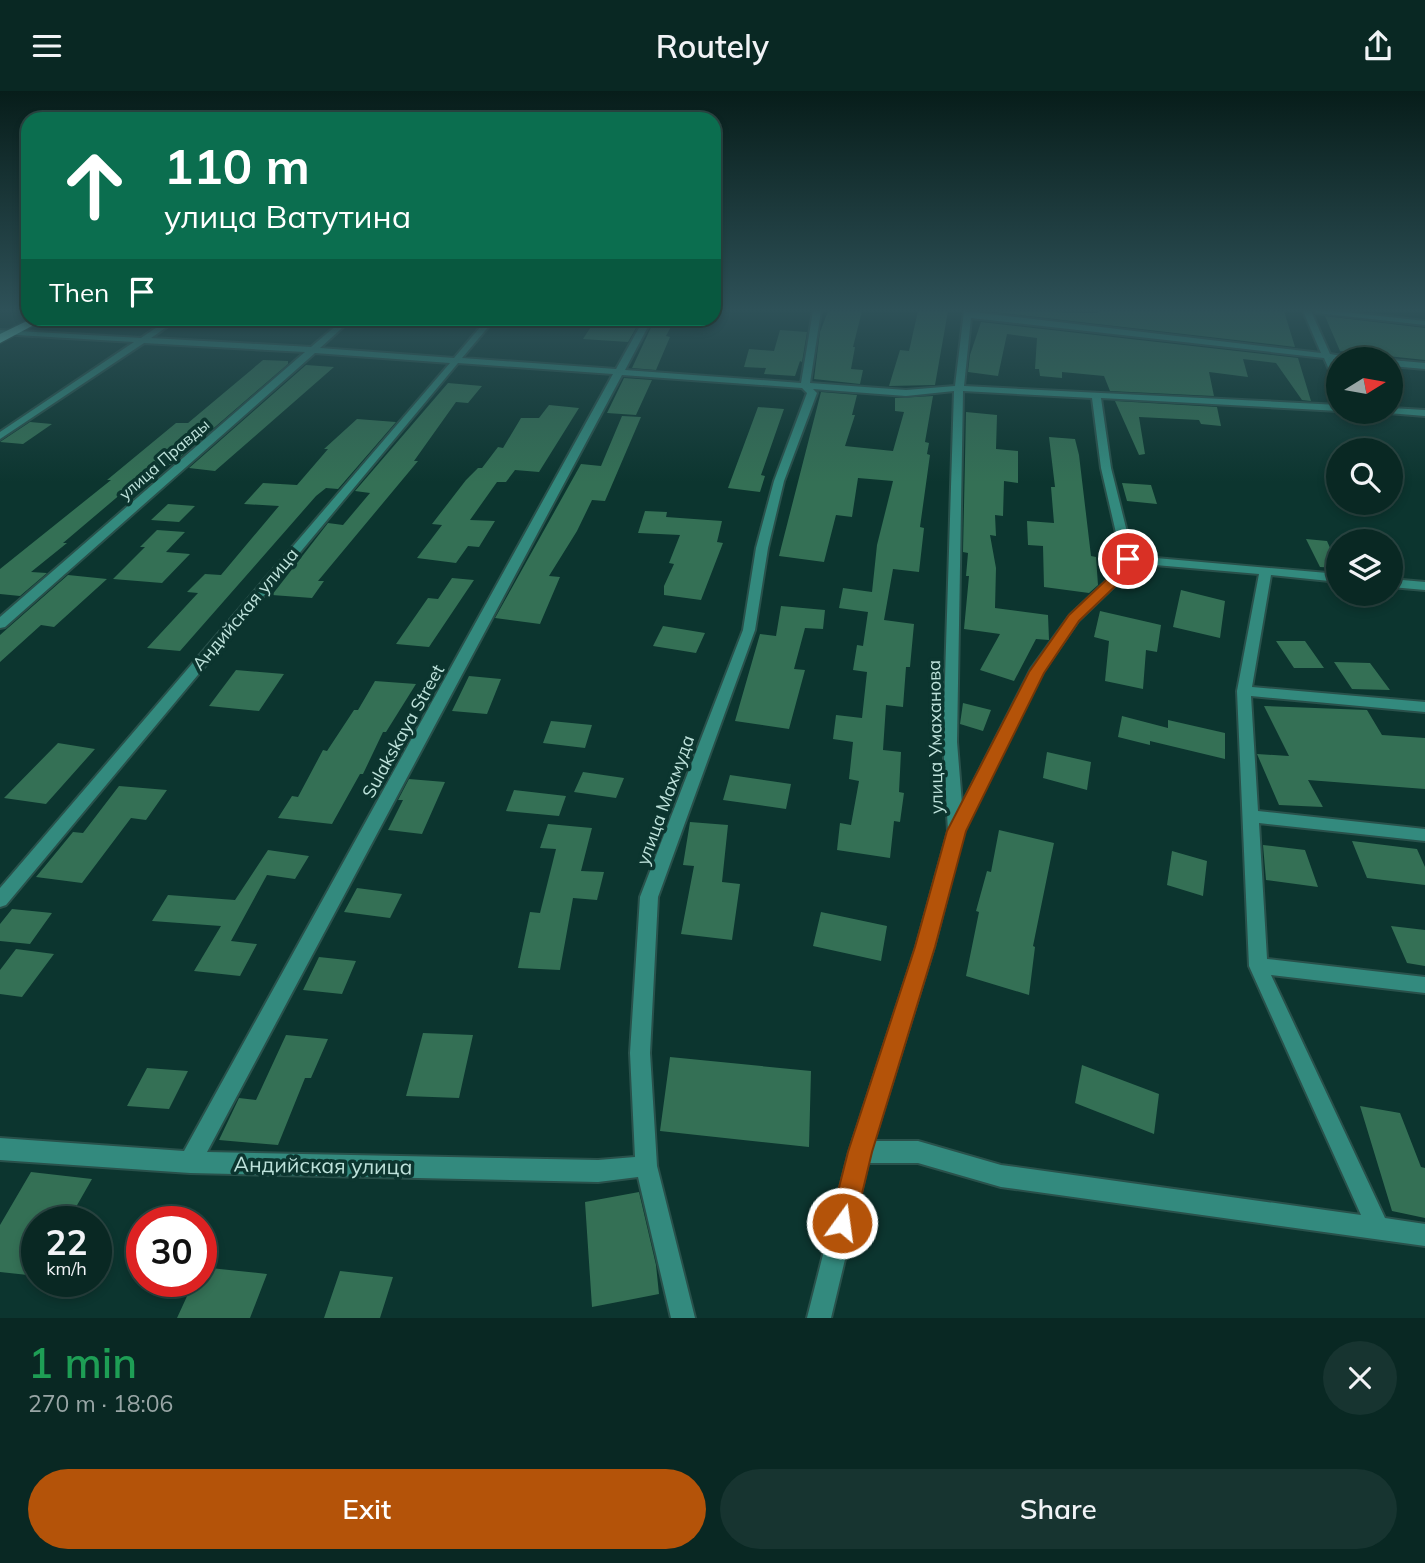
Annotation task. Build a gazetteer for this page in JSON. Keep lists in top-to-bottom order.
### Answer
{
  "streets": {
    "street": [
      "улица Правды",
      "Андийская улица",
      "Sulakskaya Street",
      "улица Умаханова",
      "улица Махмуда"
    ]
  },
  "crossings": [
    ["Андийская улица", "Sulakskaya Street"],
    ["Андийская улица", "улица Махмуда"]
  ],
  "north": "right",
  "page": {
    "header": "Routely",
    "turn": ["110 m", "улица Ватутина"],
    "then": "Then",
    "speed": "22 km/h",
    "limit": "30",
    "heading": ["1 min", "270 m · 18:06"],
    "buttons": ["Exit", "Share"]
  }
}
